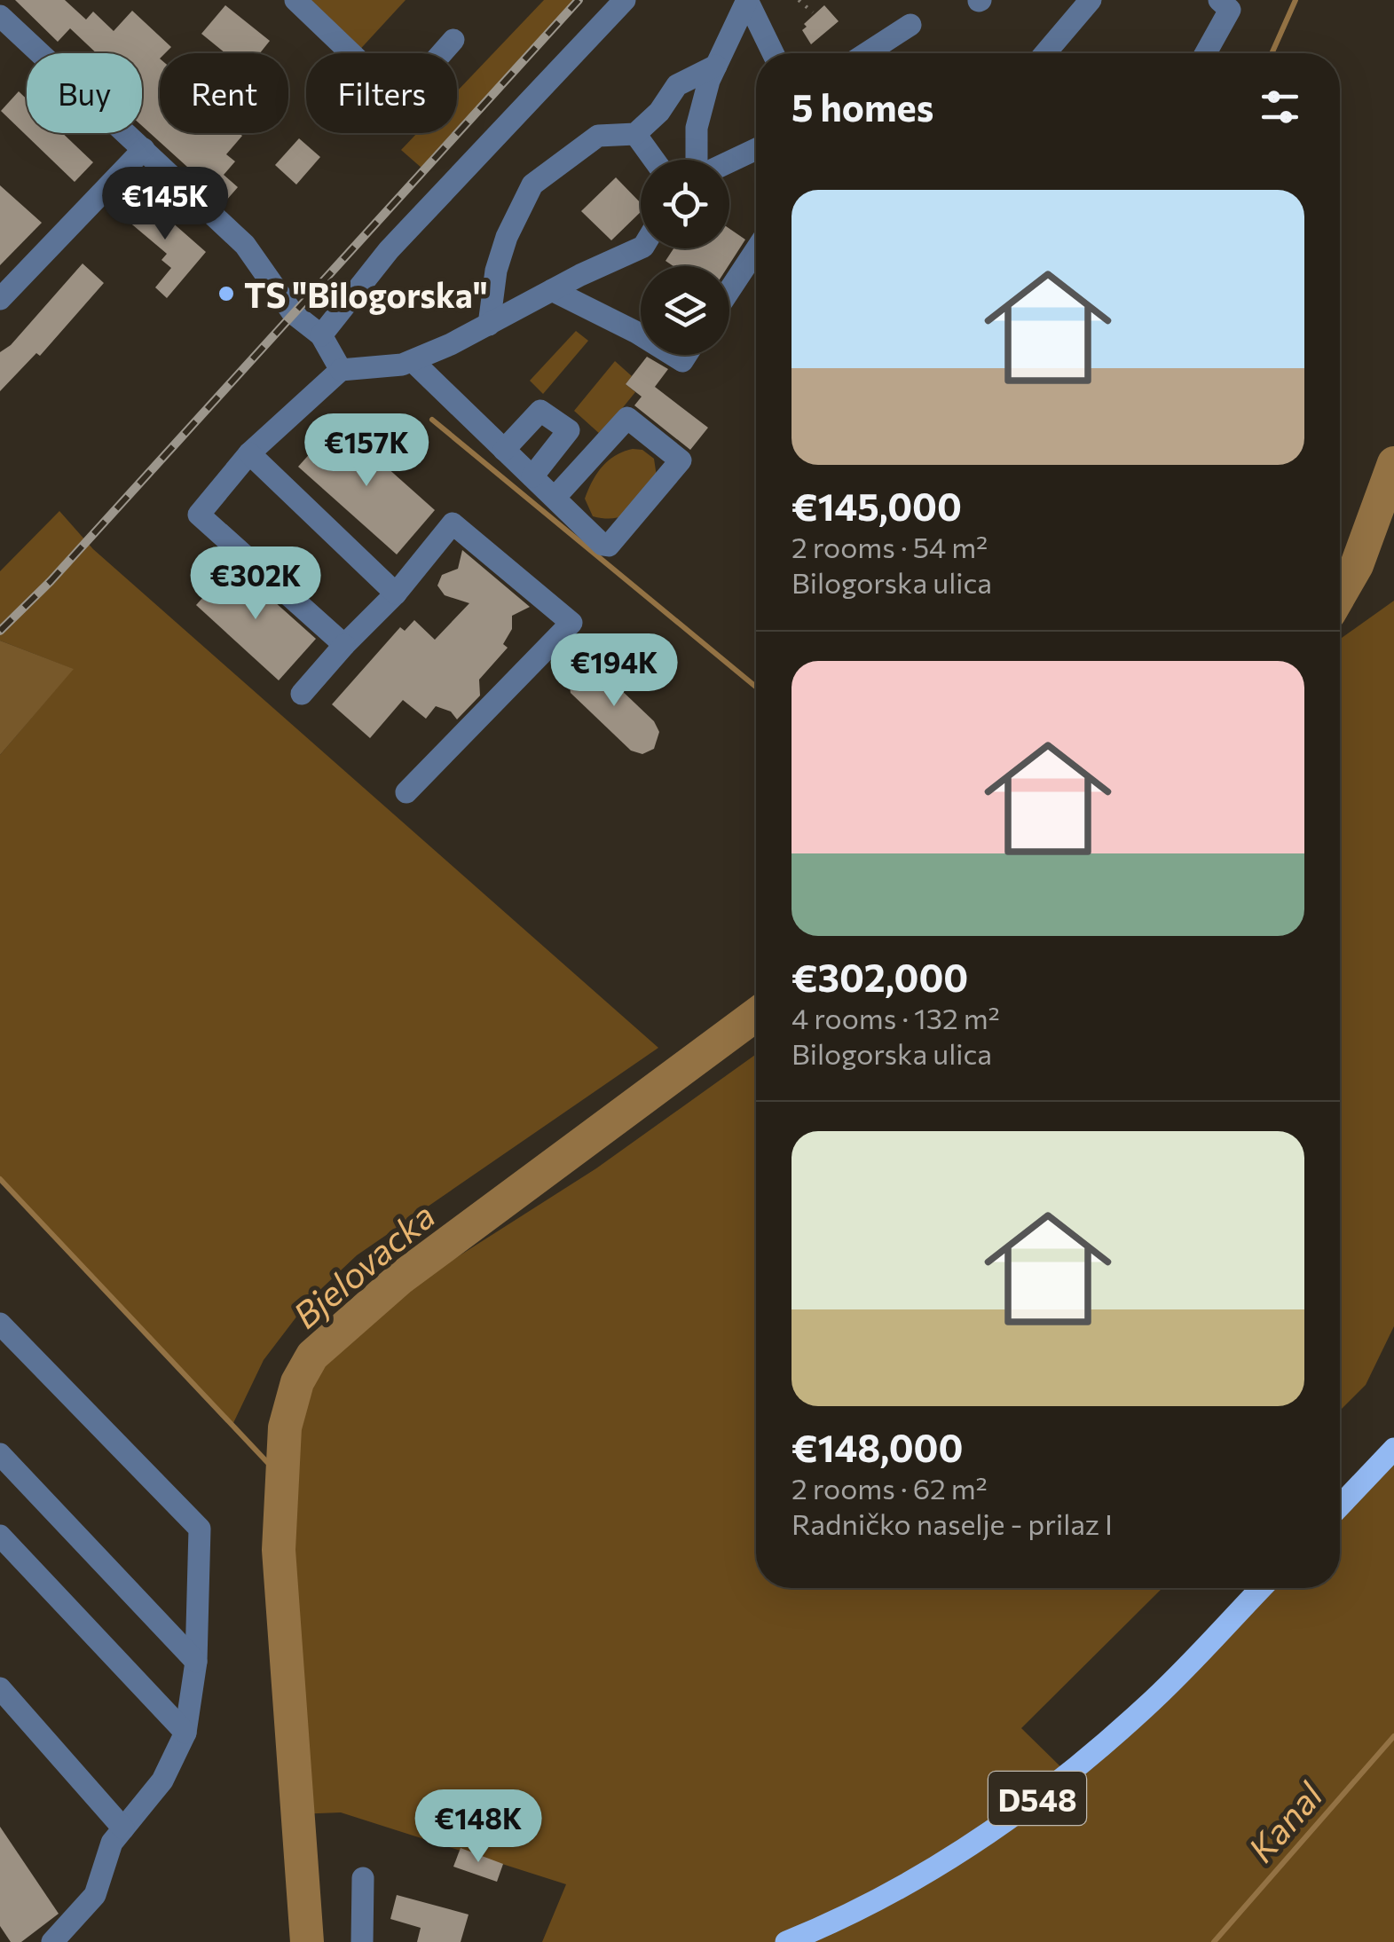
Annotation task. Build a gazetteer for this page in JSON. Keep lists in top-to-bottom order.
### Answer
{
  "streets": {
    "main road": ["D548"]
  },
  "water": ["Bjelovacka", "Kanal"],
  "places": ["TS \"Bilogorska\""],
  "page": {
    "chip": ["Buy", "Rent", "Filters"],
    "heading": "5 homes",
    "list": [
      {
        "name": "€145,000",
        "note": "2 rooms · 54 m² · Bilogorska ulica"
      },
      {
        "name": "€302,000",
        "note": "4 rooms · 132 m² · Bilogorska ulica"
      },
      {
        "name": "€148,000",
        "note": "2 rooms · 62 m² · Radničko naselje - prilaz I"
      }
    ],
    "price": [
      "€145K",
      "€157K",
      "€302K",
      "€194K",
      "€148K"
    ]
  }
}
